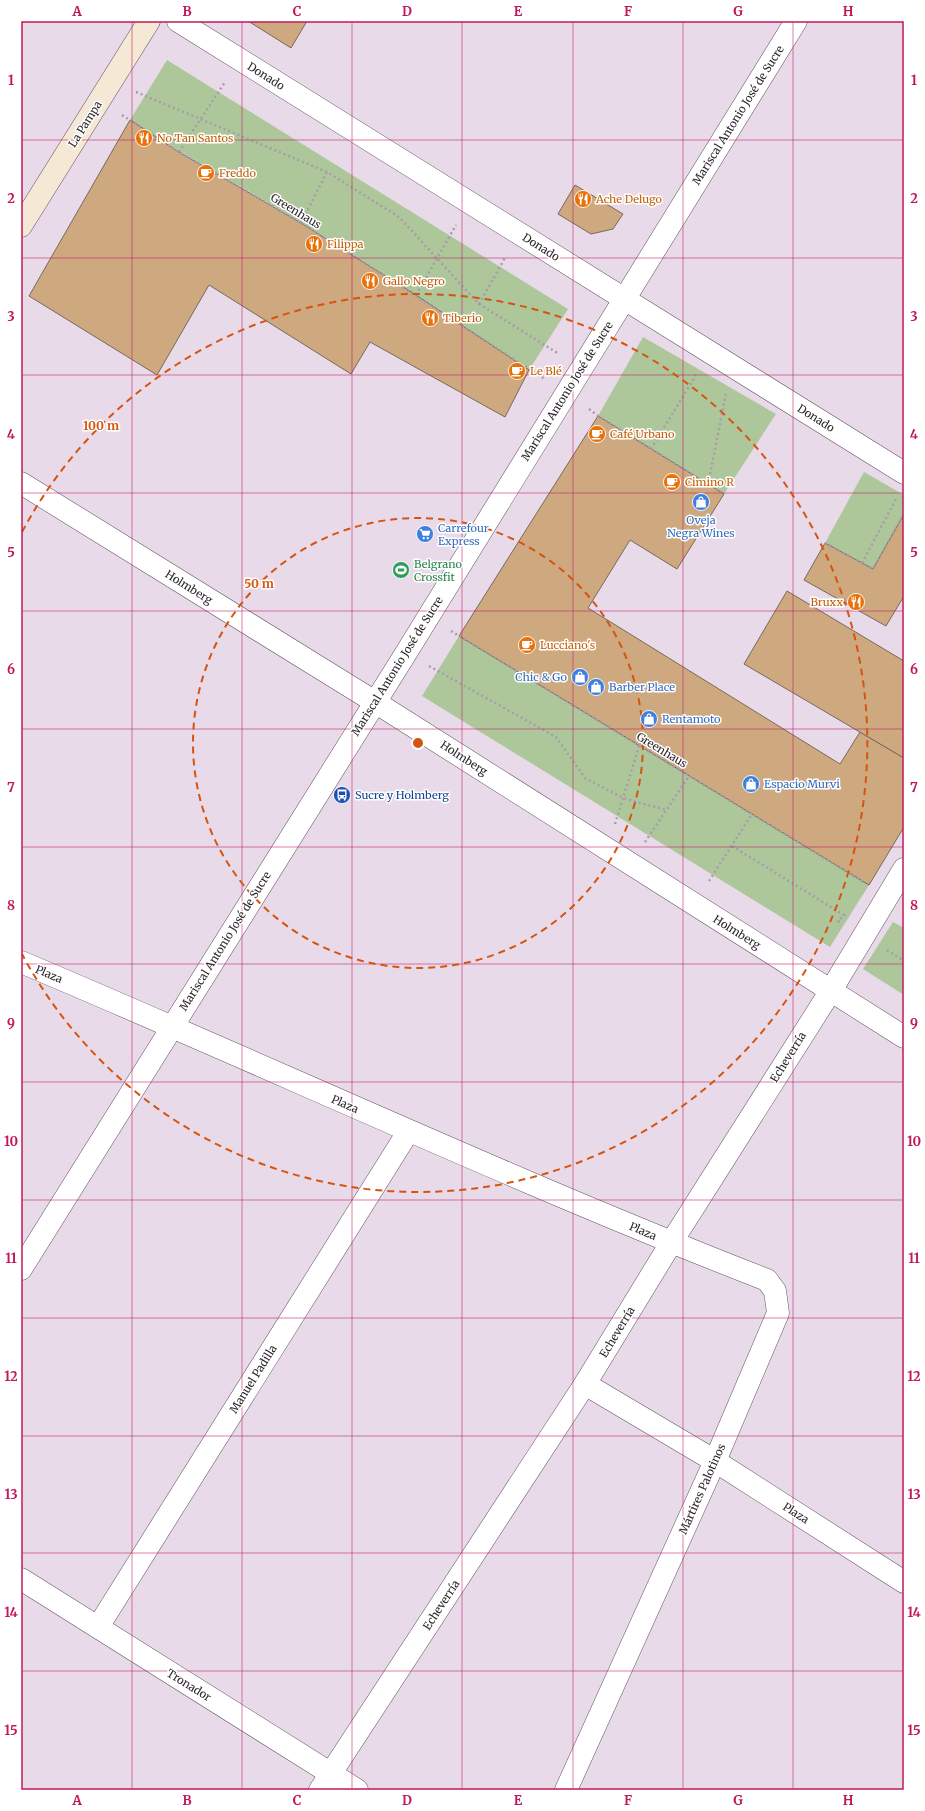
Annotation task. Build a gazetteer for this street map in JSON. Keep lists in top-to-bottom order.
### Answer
{
  "streets": {
    "street": [
      "Donado",
      "Mariscal Antonio José de Sucre",
      "La Pampa",
      "Holmberg",
      "Plaza",
      "Echeverría",
      "Manuel Padilla",
      "Mártires Palotinos",
      "Tronador"
    ],
    "path": ["Greenhaus"]
  },
  "crossings": [
    ["Donado", "Mariscal Antonio José de Sucre"],
    ["Mariscal Antonio José de Sucre", "Greenhaus"],
    ["Mariscal Antonio José de Sucre", "Holmberg"],
    ["Mariscal Antonio José de Sucre", "Plaza"],
    ["La Pampa", "Greenhaus"],
    ["Greenhaus", "Echeverría"],
    ["Holmberg", "Echeverría"],
    ["Plaza", "Echeverría"],
    ["Plaza", "Manuel Padilla"],
    ["Plaza", "Mártires Palotinos"],
    ["Echeverría", "Mártires Palotinos"],
    ["Echeverría", "Tronador"],
    ["Manuel Padilla", "Tronador"]
  ],
  "places": {
    "restaurant": [
      "No Tan Santos",
      "Ache Delugo",
      "Filippa",
      "Gallo Negro",
      "Tiberio",
      "Bruxx"
    ],
    "cafe": [
      "Freddo",
      "Le Blé",
      "Café Urbano",
      "Cimino R",
      "Lucciano's"
    ],
    "shop": [
      "Oveja Negra Wines",
      "Chic & Go",
      "Barber Place",
      "Rentamoto",
      "Espacio Murvi"
    ],
    "supermarket": ["Carrefour Express"],
    "sports": ["Belgrano Crossfit"],
    "bus stop": ["Sucre y Holmberg"]
  },
  "grid": {
    "columns": [
      "A",
      "B",
      "C",
      "D",
      "E",
      "F",
      "G",
      "H"
    ],
    "rows": [
      "1",
      "2",
      "3",
      "4",
      "5",
      "6",
      "7",
      "8",
      "9",
      "10",
      "11",
      "12",
      "13",
      "14",
      "15"
    ]
  },
  "rings": ["100 m", "50 m"]
}
